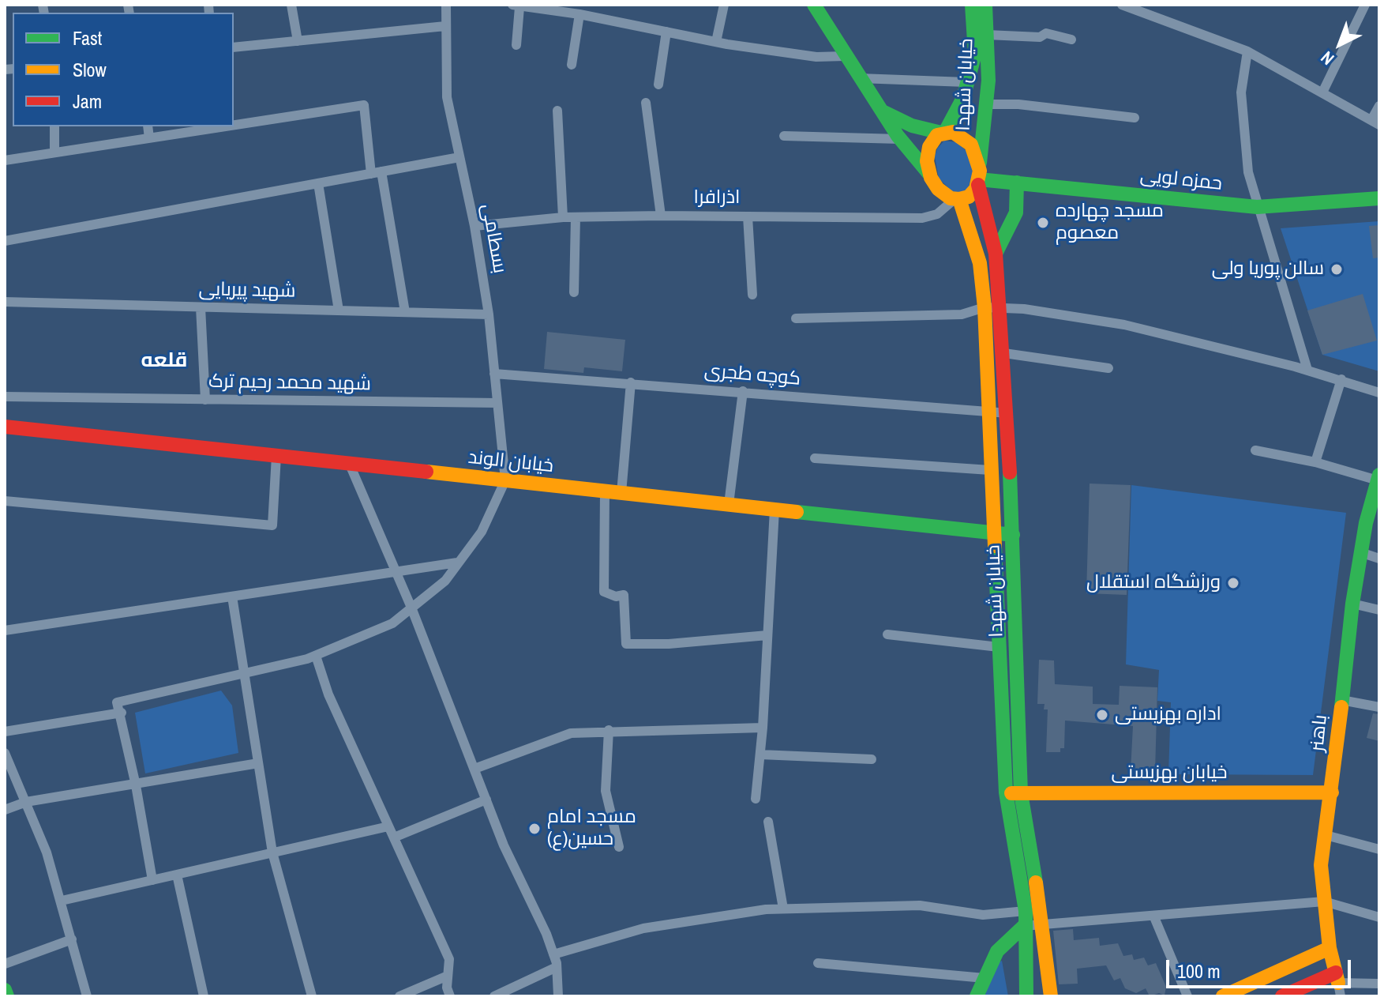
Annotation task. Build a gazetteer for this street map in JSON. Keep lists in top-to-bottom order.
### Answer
{
  "streets": {
    "main road": [
      "خیابان شهدا",
      "حمزه لویی",
      "خیابان الوند",
      "باهنر",
      "خیابان بهزیستی"
    ],
    "street": [
      "اذرافرا",
      "بسطامی",
      "شهید پیریایی",
      "کوچه طجری",
      "شهید محمد رحیم ترک"
    ]
  },
  "crossings": [
    ["خیابان شهدا", "حمزه لویی"],
    ["خیابان شهدا", "اذرافرا"],
    ["خیابان شهدا", "کوچه طجری"],
    ["خیابان شهدا", "خیابان الوند"],
    ["خیابان شهدا", "خیابان بهزیستی"],
    ["حمزه لویی", "اذرافرا"],
    ["اذرافرا", "بسطامی"],
    ["بسطامی", "شهید پیریایی"],
    ["بسطامی", "کوچه طجری"],
    ["بسطامی", "شهید محمد رحیم ترک"],
    ["بسطامی", "خیابان الوند"],
    ["باهنر", "خیابان بهزیستی"]
  ],
  "districts": ["قلعه"],
  "places": [
    "مسجد چهارده معصوم",
    "سالن پوریا ولی",
    "ورزشگاه استقلال",
    "اداره بهزیستی",
    "مسجد امام حسین(ع)"
  ],
  "legend": ["Fast", "Slow", "Jam"],
  "scale_bar": "100 m",
  "north": "bottom left"
}
